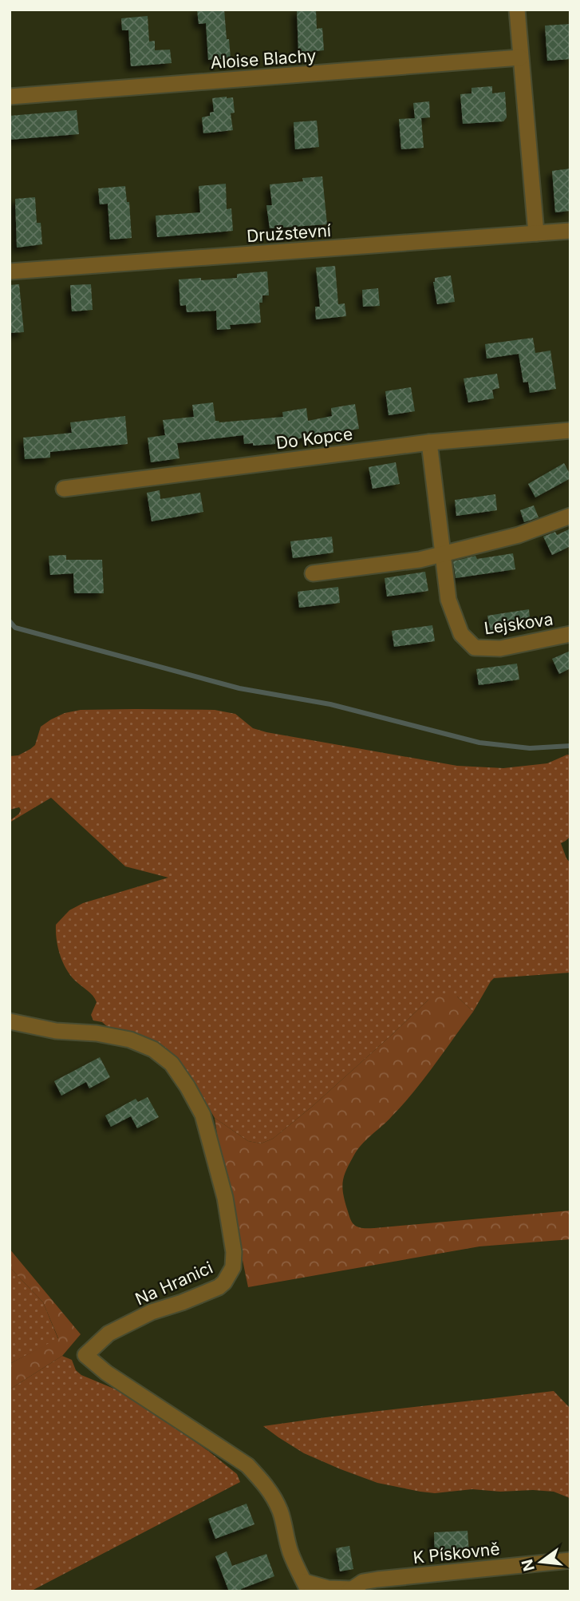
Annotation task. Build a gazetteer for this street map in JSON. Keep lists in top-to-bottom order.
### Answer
{
  "streets": {
    "street": [
      "Aloise Blachy",
      "Družstevní",
      "Do Kopce",
      "Lejskova",
      "Na Hranici",
      "K Pískovně"
    ]
  },
  "crossings": [
    ["Do Kopce", "Lejskova"]
  ],
  "north": "left"
}
